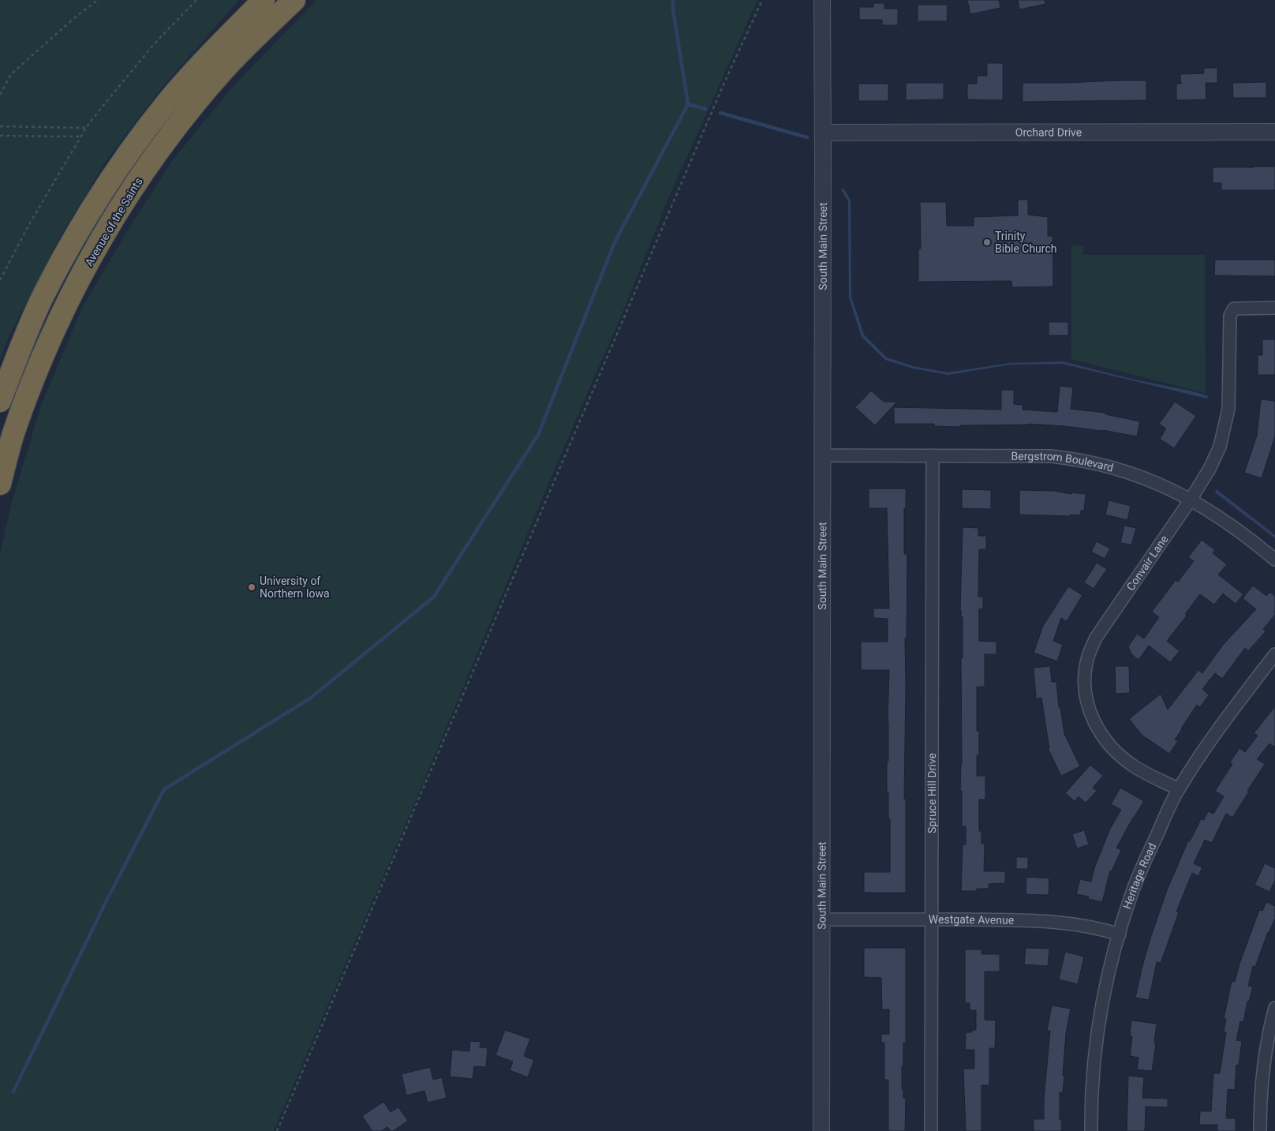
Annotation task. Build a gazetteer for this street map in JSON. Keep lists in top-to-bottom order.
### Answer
{
  "streets": {
    "highway": ["Avenue of the Saints"],
    "street": [
      "Orchard Drive",
      "South Main Street",
      "Bergstrom Boulevard",
      "Convair Lane",
      "Spruce Hill Drive",
      "Heritage Road",
      "Westgate Avenue"
    ]
  },
  "crossings": [
    ["Orchard Drive", "South Main Street"],
    ["South Main Street", "Bergstrom Boulevard"],
    ["South Main Street", "Westgate Avenue"],
    ["Bergstrom Boulevard", "Convair Lane"],
    ["Bergstrom Boulevard", "Spruce Hill Drive"],
    ["Convair Lane", "Heritage Road"],
    ["Spruce Hill Drive", "Westgate Avenue"],
    ["Heritage Road", "Westgate Avenue"]
  ],
  "places": ["Trinity Bible Church", "University of Northern Iowa"]
}
